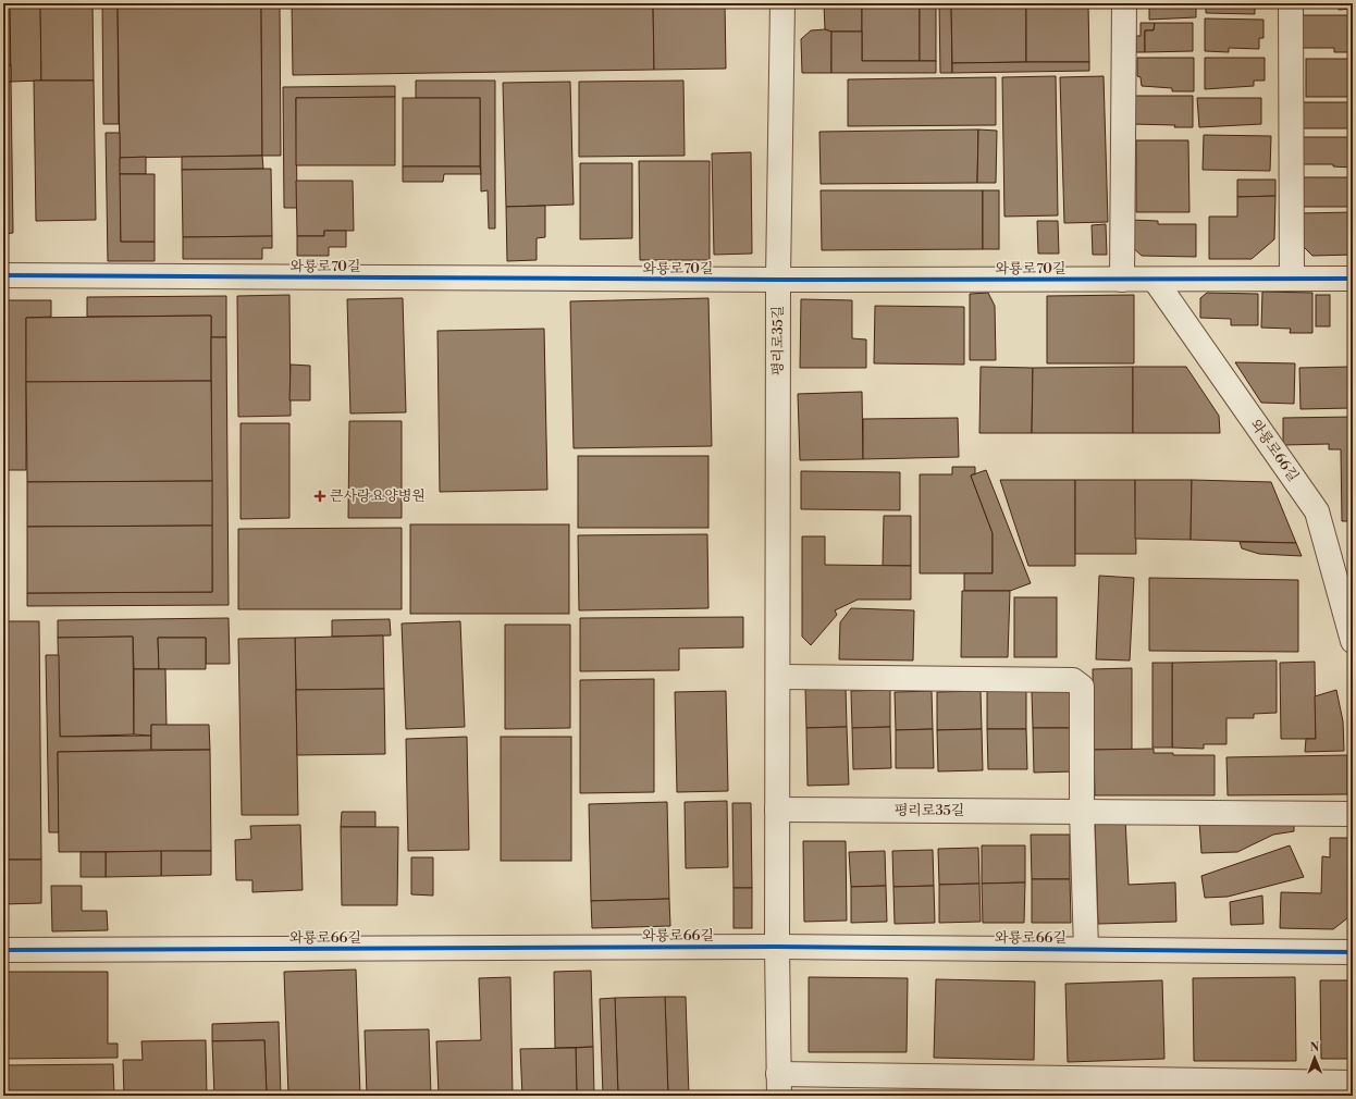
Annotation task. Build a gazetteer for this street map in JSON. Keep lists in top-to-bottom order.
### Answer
{
  "streets": {
    "street": ["와룡로70길", "평리로35길", "와룡로66길"]
  },
  "crossings": [
    ["와룡로70길", "평리로35길"],
    ["와룡로70길", "와룡로66길"],
    ["평리로35길", "와룡로66길"]
  ],
  "places": {
    "health": ["큰사랑요양병원"]
  },
  "north": "top"
}
